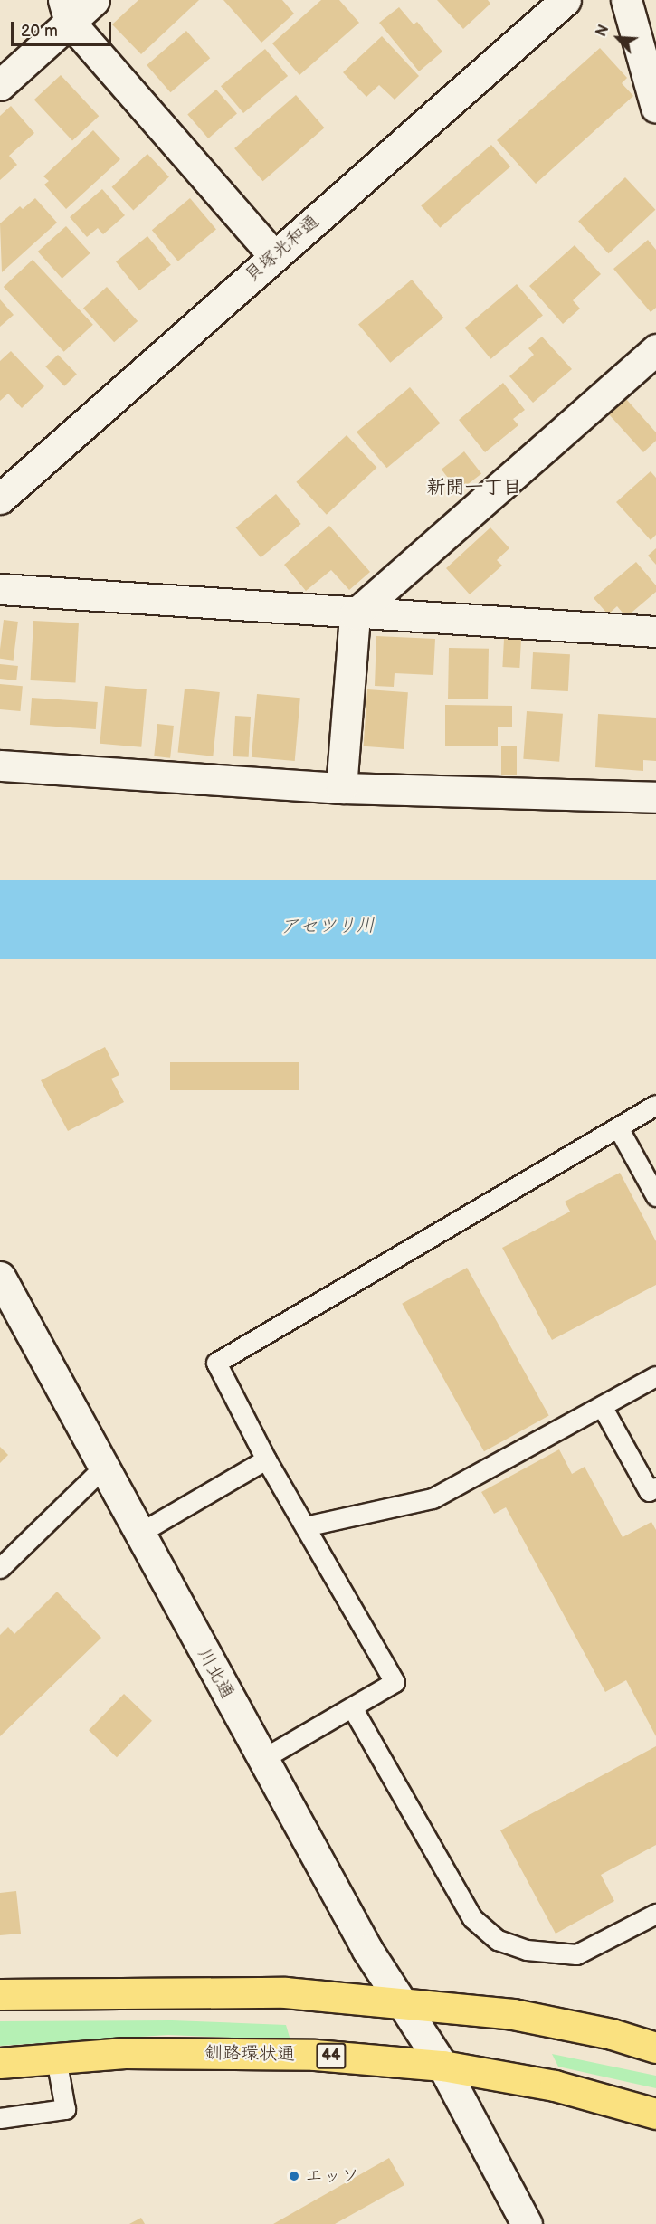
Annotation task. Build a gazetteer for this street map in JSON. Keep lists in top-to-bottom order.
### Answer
{
  "streets": {
    "highway": ["釧路環状通", "44"],
    "street": ["貝塚光和通", "川北通"]
  },
  "crossings": [
    ["川北通", "釧路環状通"]
  ],
  "districts": ["新開一丁目"],
  "water": ["アセツリ川"],
  "places": ["エッソ"],
  "scale_bar": "20 m",
  "north": "top left"
}
